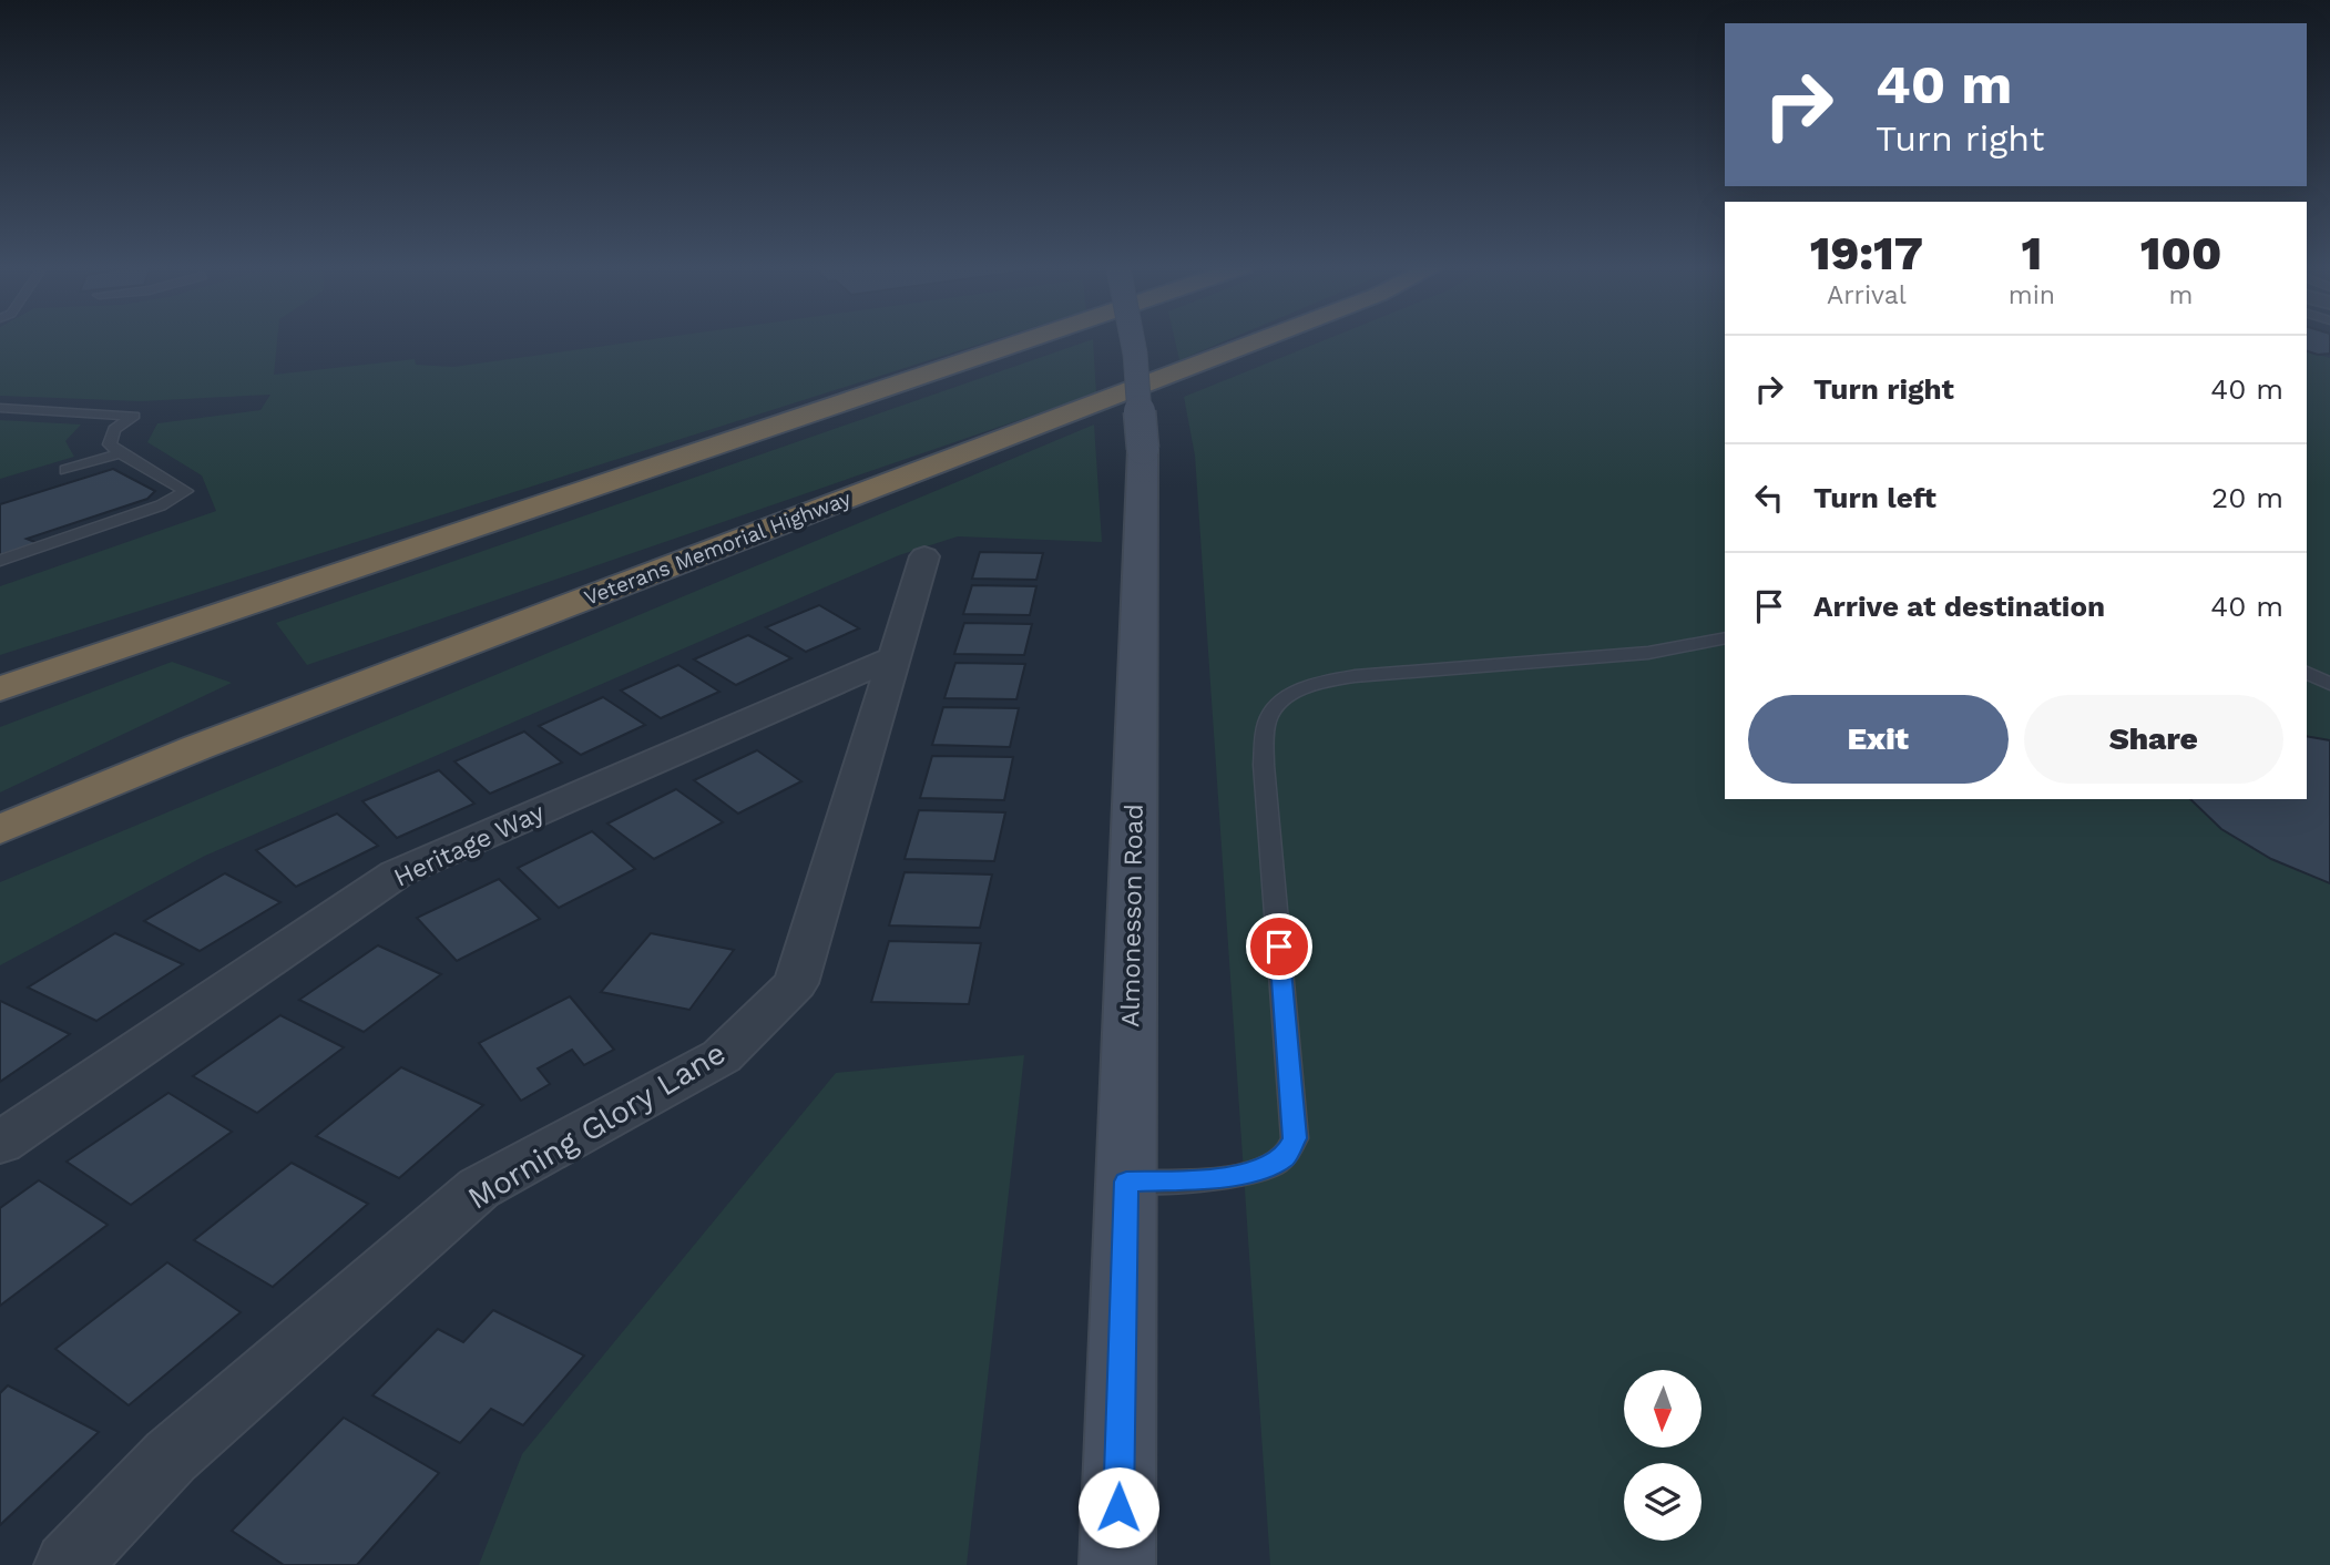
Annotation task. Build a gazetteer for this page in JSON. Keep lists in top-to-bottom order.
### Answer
{
  "streets": {
    "highway": ["Veterans Memorial Highway"],
    "main road": ["Almonesson Road"],
    "street": ["Heritage Way", "Morning Glory Lane"]
  },
  "crossings": [
    ["Heritage Way", "Morning Glory Lane"]
  ],
  "north": "bottom",
  "page": {
    "turn": ["40 m", "Turn right"],
    "eta": [
      "19:17",
      "Arrival",
      "1",
      "min",
      "100",
      "m"
    ],
    "list": [
      {
        "name": "Turn right",
        "value": "40 m"
      },
      {
        "name": "Turn left",
        "value": "20 m"
      },
      {
        "name": "Arrive at destination",
        "value": "40 m"
      }
    ],
    "buttons": ["Exit", "Share"]
  }
}
